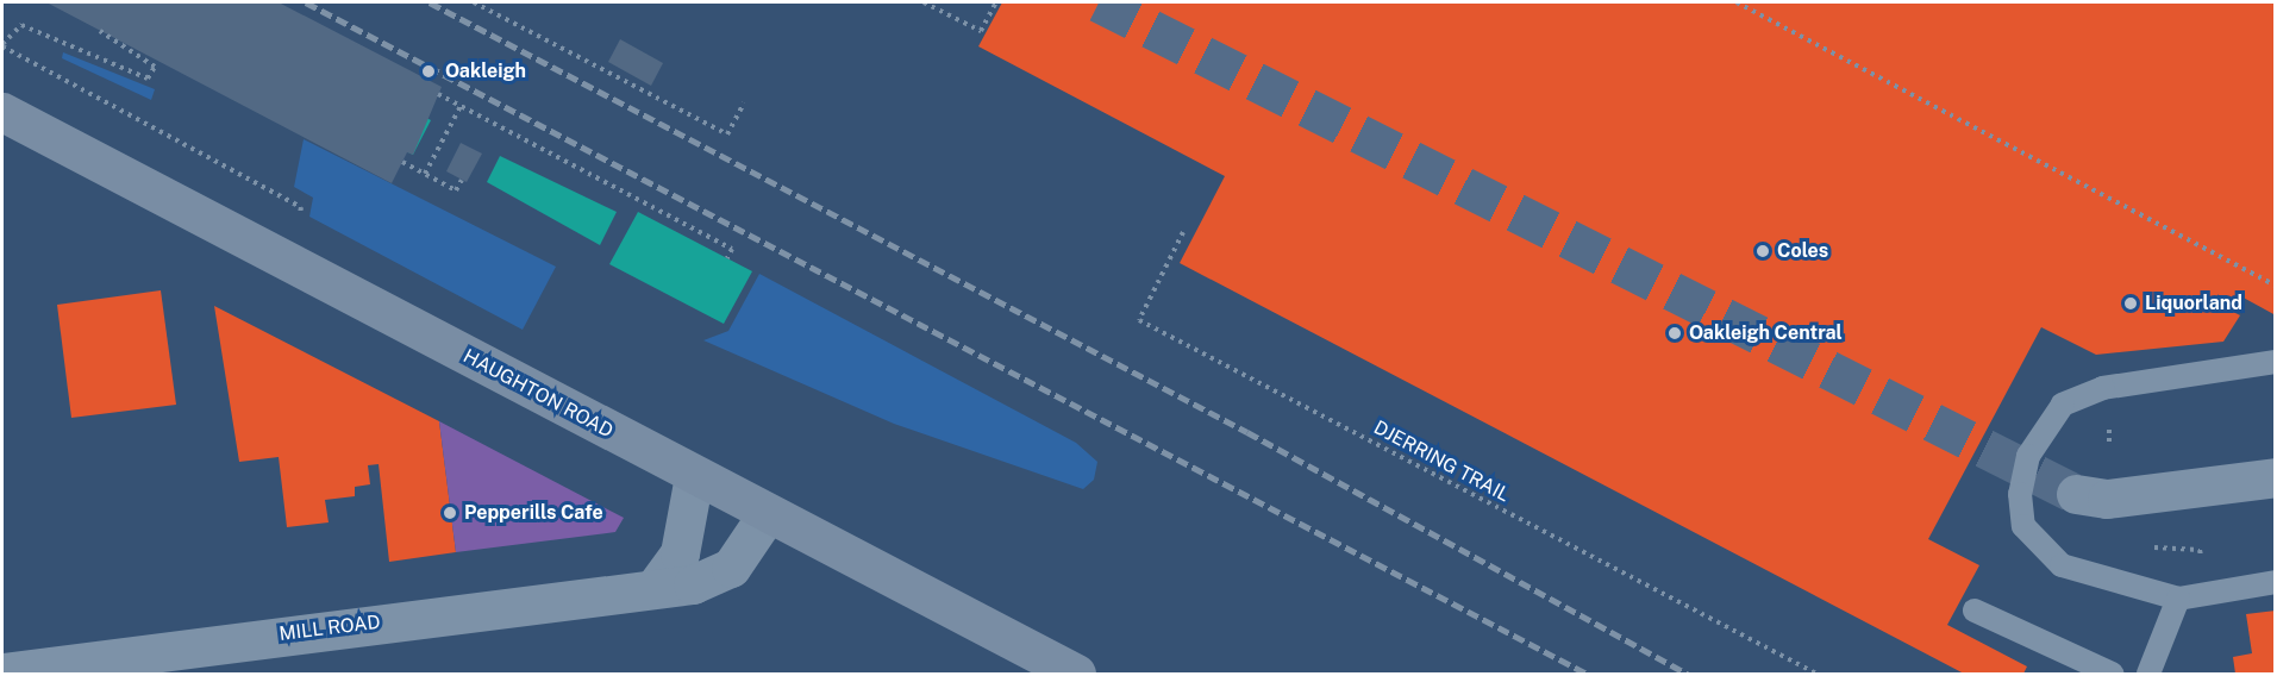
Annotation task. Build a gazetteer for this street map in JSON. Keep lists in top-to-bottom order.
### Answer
{
  "streets": {
    "street": ["HAUGHTON ROAD", "MILL ROAD"],
    "path": ["DJERRING TRAIL"]
  },
  "crossings": [
    ["HAUGHTON ROAD", "MILL ROAD"]
  ],
  "places": [
    "Oakleigh",
    "Coles",
    "Liquorland",
    "Oakleigh Central",
    "Pepperills Cafe"
  ]
}
